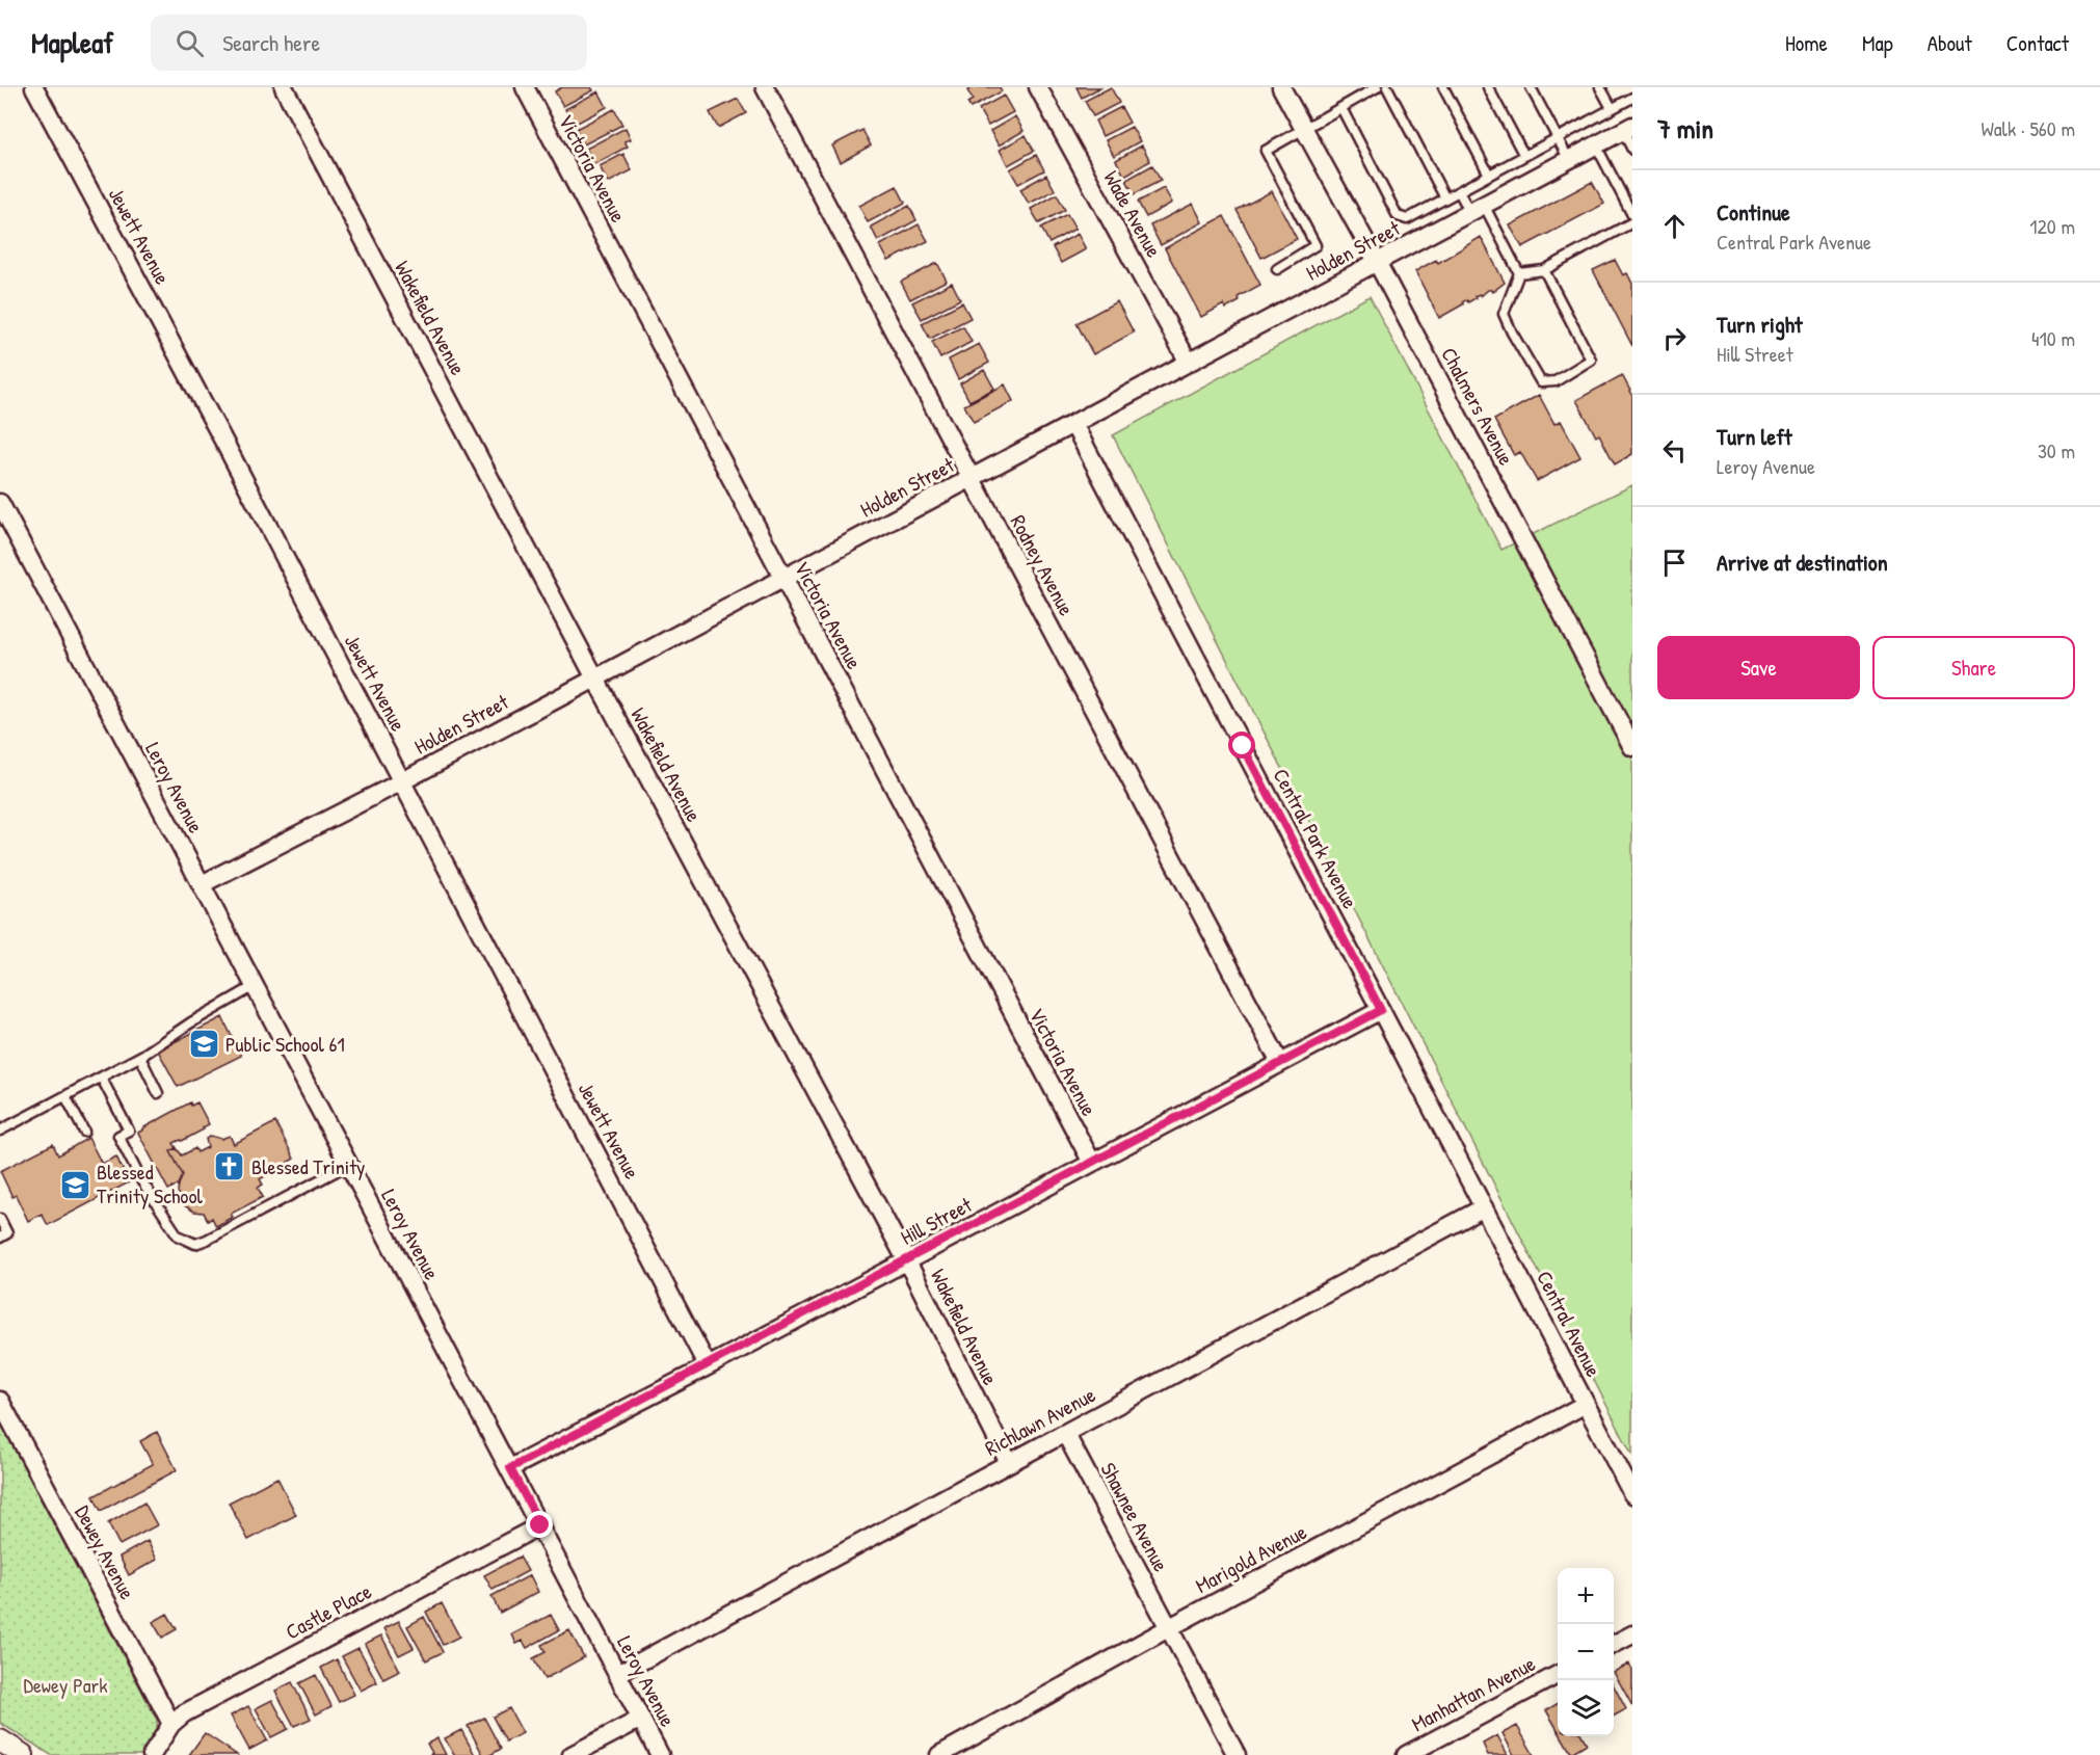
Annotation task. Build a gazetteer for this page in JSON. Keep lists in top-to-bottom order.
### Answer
{
  "streets": {
    "street": [
      "Victoria Avenue",
      "Wade Avenue",
      "Jewett Avenue",
      "Holden Street",
      "Wakefield Avenue",
      "Chalmers Avenue",
      "Rodney Avenue",
      "Leroy Avenue",
      "Central Park Avenue",
      "Hill Street",
      "Central Avenue",
      "Richlawn Avenue",
      "Shawnee Avenue",
      "Dewey Avenue",
      "Marigold Avenue",
      "Castle Place",
      "Manhattan Avenue"
    ]
  },
  "crossings": [
    ["Victoria Avenue", "Holden Street"],
    ["Victoria Avenue", "Hill Street"],
    ["Wade Avenue", "Holden Street"],
    ["Jewett Avenue", "Holden Street"],
    ["Jewett Avenue", "Hill Street"],
    ["Holden Street", "Wakefield Avenue"],
    ["Holden Street", "Chalmers Avenue"],
    ["Holden Street", "Rodney Avenue"],
    ["Holden Street", "Leroy Avenue"],
    ["Holden Street", "Central Park Avenue"],
    ["Wakefield Avenue", "Hill Street"],
    ["Wakefield Avenue", "Richlawn Avenue"],
    ["Rodney Avenue", "Hill Street"],
    ["Leroy Avenue", "Hill Street"],
    ["Leroy Avenue", "Richlawn Avenue"],
    ["Leroy Avenue", "Castle Place"],
    ["Central Park Avenue", "Hill Street"],
    ["Central Park Avenue", "Central Avenue"],
    ["Central Park Avenue", "Richlawn Avenue"],
    ["Central Avenue", "Richlawn Avenue"],
    ["Central Avenue", "Marigold Avenue"],
    ["Richlawn Avenue", "Shawnee Avenue"],
    ["Shawnee Avenue", "Marigold Avenue"],
    ["Dewey Avenue", "Castle Place"]
  ],
  "parks": ["Dewey Park"],
  "places": {
    "school or university": ["Public School 61", "Blessed Trinity School"],
    "church": ["Blessed Trinity"]
  },
  "page": {
    "header": "Mapleaf",
    "search": "Search here",
    "nav": [
      "Home",
      "Map",
      "About",
      "Contact"
    ],
    "heading": ["7 min", "Walk · 560 m"],
    "list": [
      ["Continue", "Central Park Avenue", "120 m"],
      ["Turn right", "Hill Street", "410 m"],
      ["Turn left", "Leroy Avenue", "30 m"],
      "Arrive at destination"
    ],
    "buttons": ["Save", "Share"],
    "map_buttons": ["+", "−"]
  }
}
